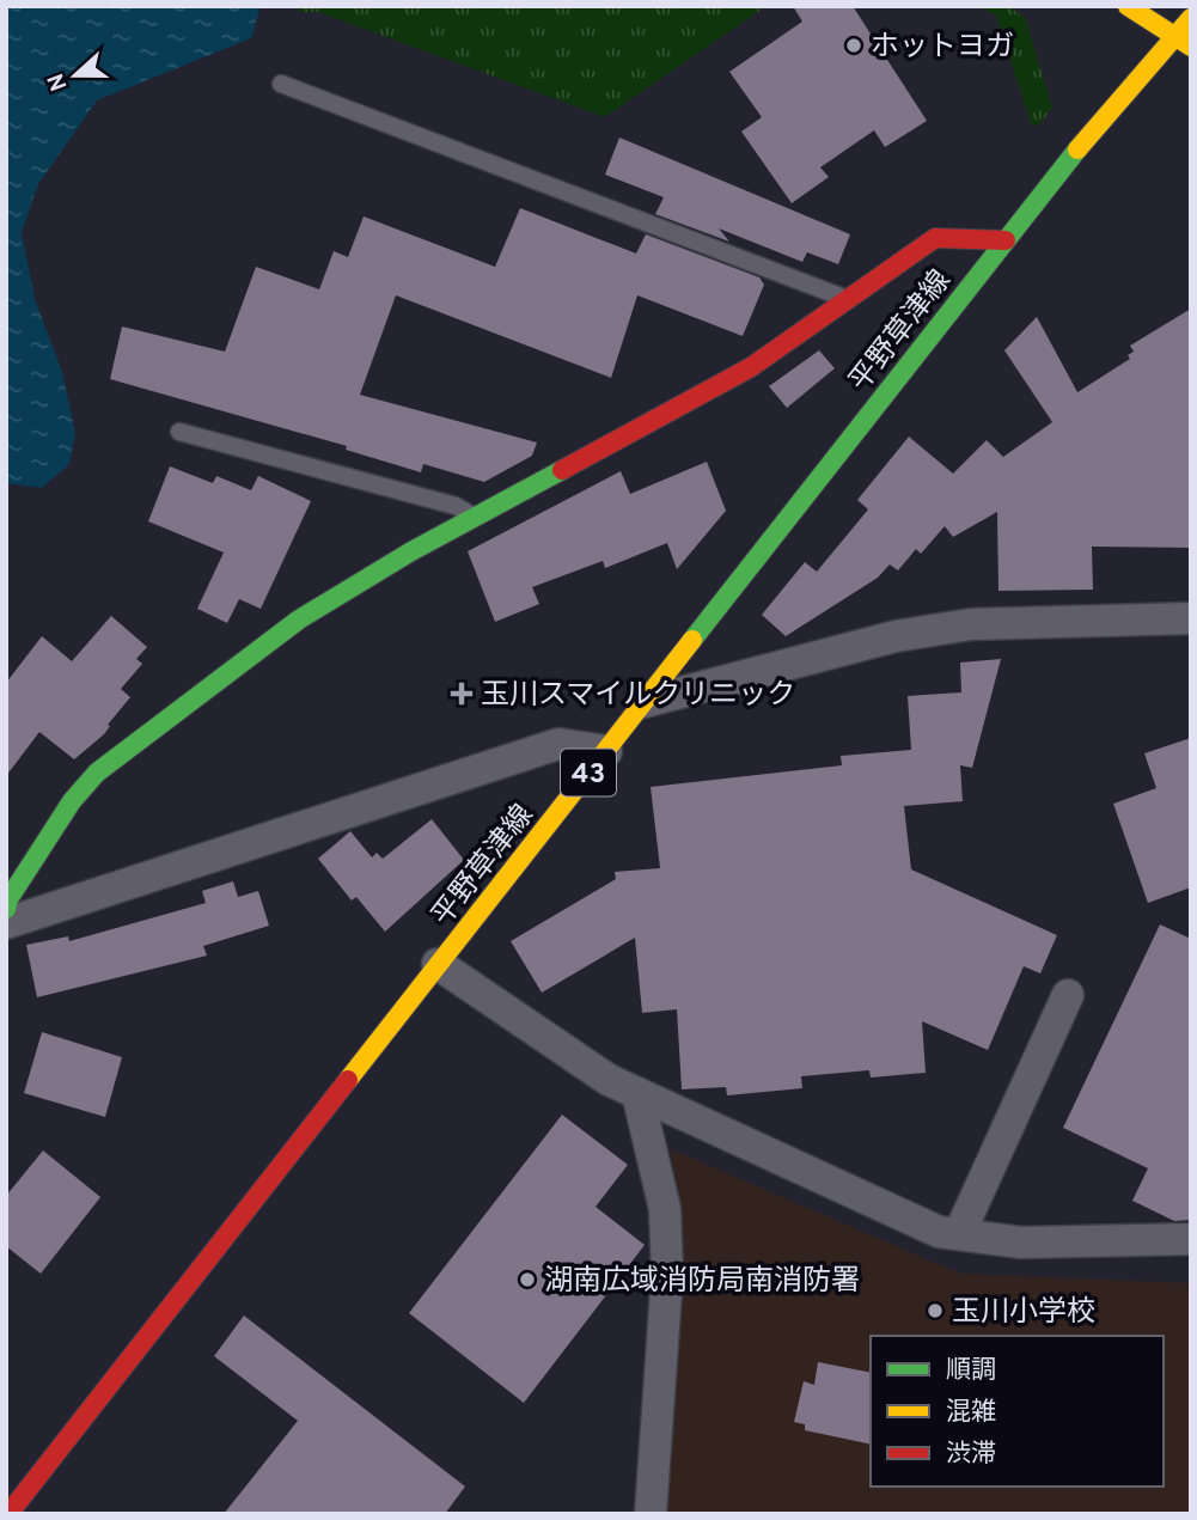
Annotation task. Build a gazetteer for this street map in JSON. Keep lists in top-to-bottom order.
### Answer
{
  "streets": {
    "main road": ["平野草津線", "43"]
  },
  "places": {
    "other": ["ホットヨガ", "湖南広域消防局南消防署", "玉川小学校"],
    "health": ["玉川スマイルクリニック"]
  },
  "legend": ["順調", "混雑", "渋滞"],
  "north": "left"
}
